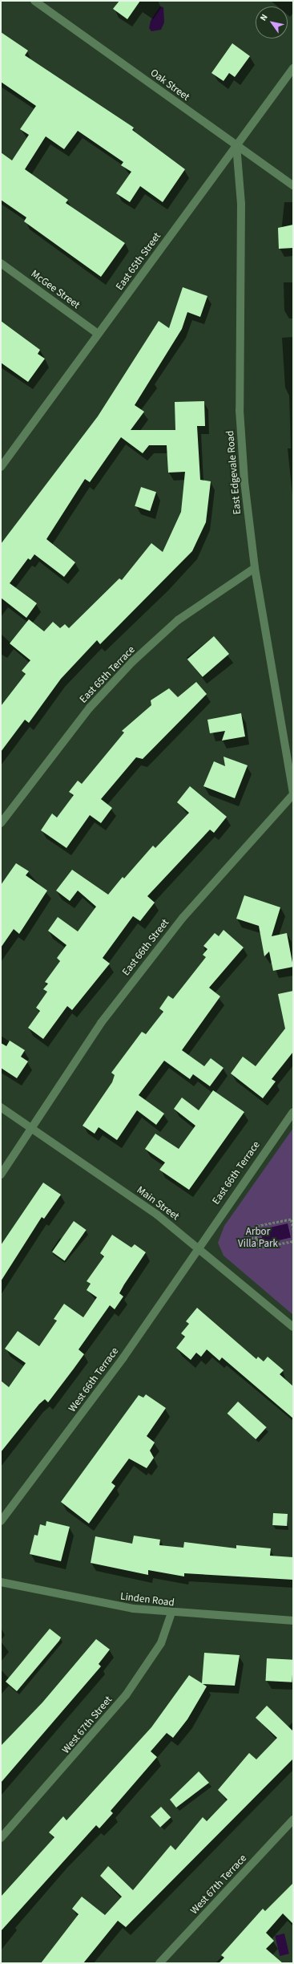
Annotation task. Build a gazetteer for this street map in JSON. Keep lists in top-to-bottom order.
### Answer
{
  "streets": {
    "street": [
      "Oak Street",
      "East 65th Street",
      "McGee Street",
      "East Edgevale Road",
      "East 65th Terrace",
      "East 66th Street",
      "East 66th Terrace",
      "Main Street",
      "West 66th Terrace",
      "Linden Road",
      "West 67th Street",
      "West 67th Terrace"
    ]
  },
  "crossings": [
    ["Oak Street", "East 65th Street"],
    ["Oak Street", "East Edgevale Road"],
    ["East 65th Street", "McGee Street"],
    ["East 65th Street", "East Edgevale Road"],
    ["East Edgevale Road", "East 65th Terrace"],
    ["East Edgevale Road", "East 66th Street"],
    ["East 66th Street", "Main Street"],
    ["East 66th Terrace", "Main Street"],
    ["East 66th Terrace", "West 66th Terrace"],
    ["Main Street", "West 66th Terrace"],
    ["Linden Road", "West 67th Street"]
  ],
  "parks": ["Arbor Villa Park"],
  "north": "top left"
}
